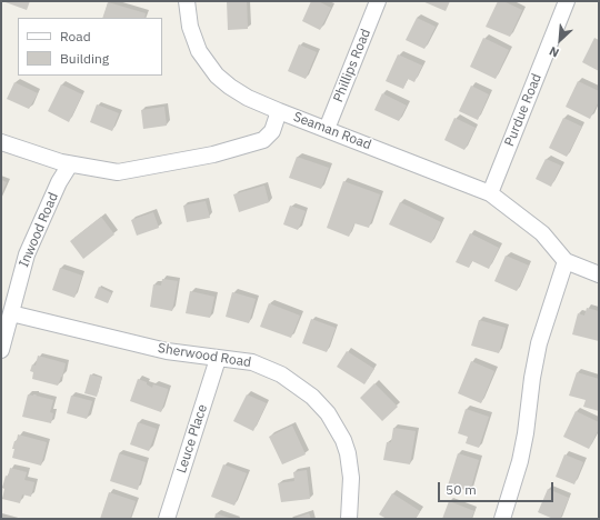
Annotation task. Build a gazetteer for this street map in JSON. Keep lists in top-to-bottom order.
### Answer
{
  "streets": {
    "street": [
      "Phillips Road",
      "Purdue Road",
      "Seaman Road",
      "Inwood Road",
      "Sherwood Road",
      "Leuce Place"
    ]
  },
  "crossings": [
    ["Phillips Road", "Seaman Road"],
    ["Purdue Road", "Seaman Road"],
    ["Seaman Road", "Inwood Road"],
    ["Inwood Road", "Sherwood Road"],
    ["Sherwood Road", "Leuce Place"]
  ],
  "legend": ["Road", "Building"],
  "scale_bar": "50 m",
  "north": "bottom left"
}
